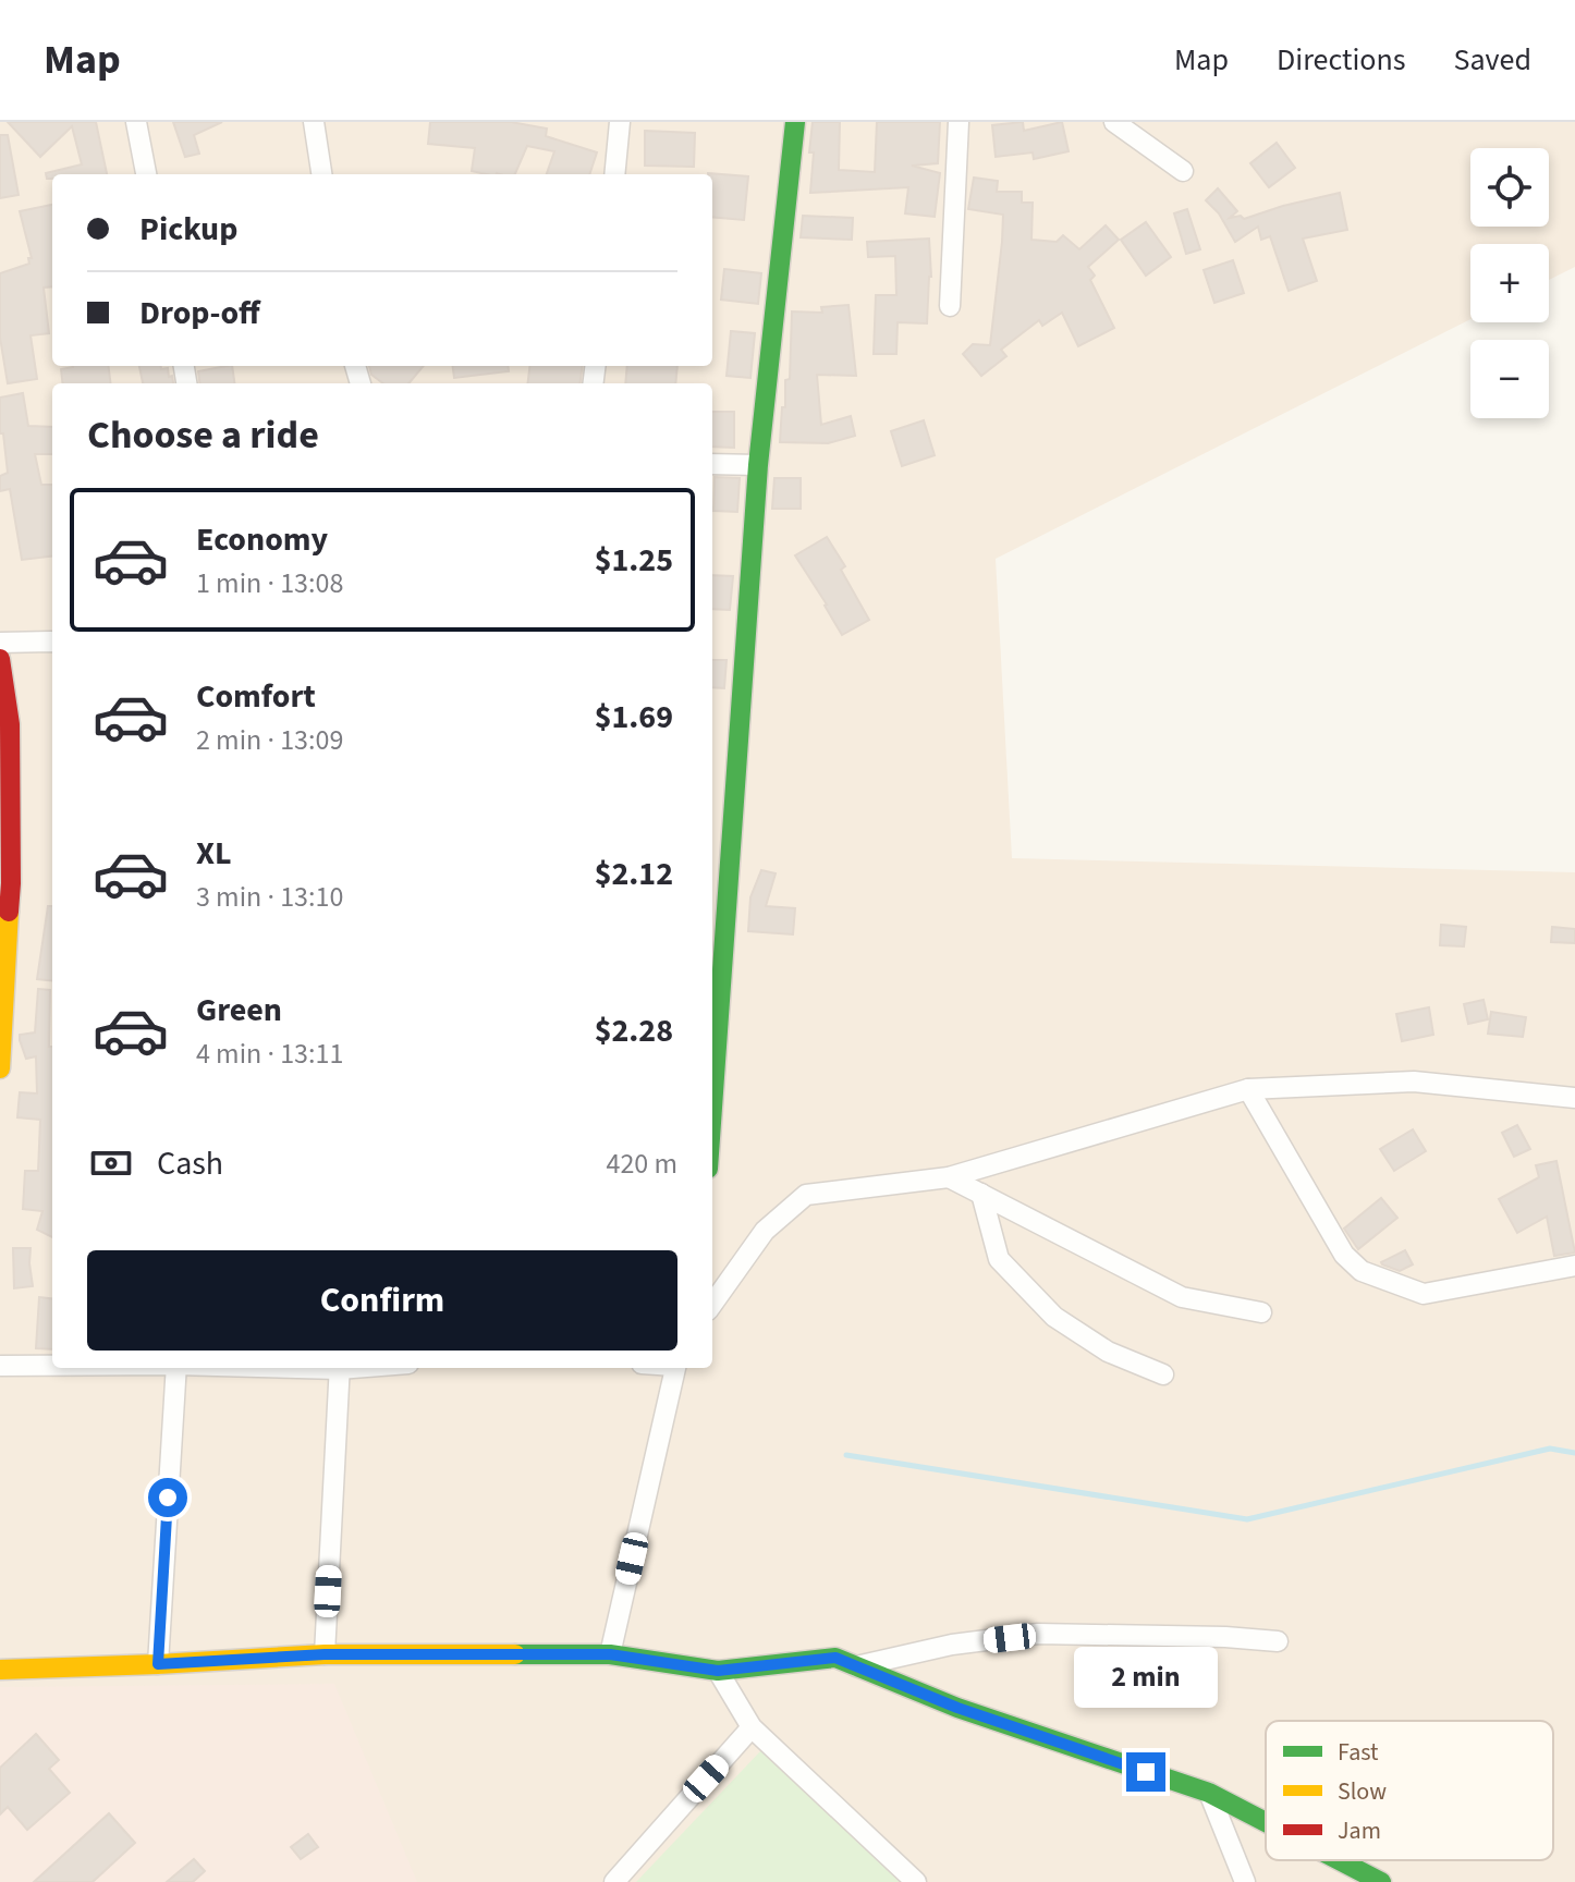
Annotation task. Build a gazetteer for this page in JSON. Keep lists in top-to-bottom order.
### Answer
{
  "legend": ["Fast", "Slow", "Jam"],
  "page": {
    "header": "Map",
    "nav": ["Map", "Directions", "Saved"],
    "map_buttons": ["+", "−"],
    "banner": ["Pickup", "Drop-off"],
    "heading": "Choose a ride",
    "list": [
      {
        "name": "Economy",
        "note": "1 min · 13:08",
        "value": "$1.25"
      },
      {
        "name": "Comfort",
        "note": "2 min · 13:09",
        "value": "$1.69"
      },
      {
        "name": "XL",
        "note": "3 min · 13:10",
        "value": "$2.12"
      },
      {
        "name": "Green",
        "note": "4 min · 13:11",
        "value": "$2.28"
      }
    ],
    "pay": ["Cash", "420 m"],
    "buttons": "Confirm",
    "bubble": "2 min"
  }
}
